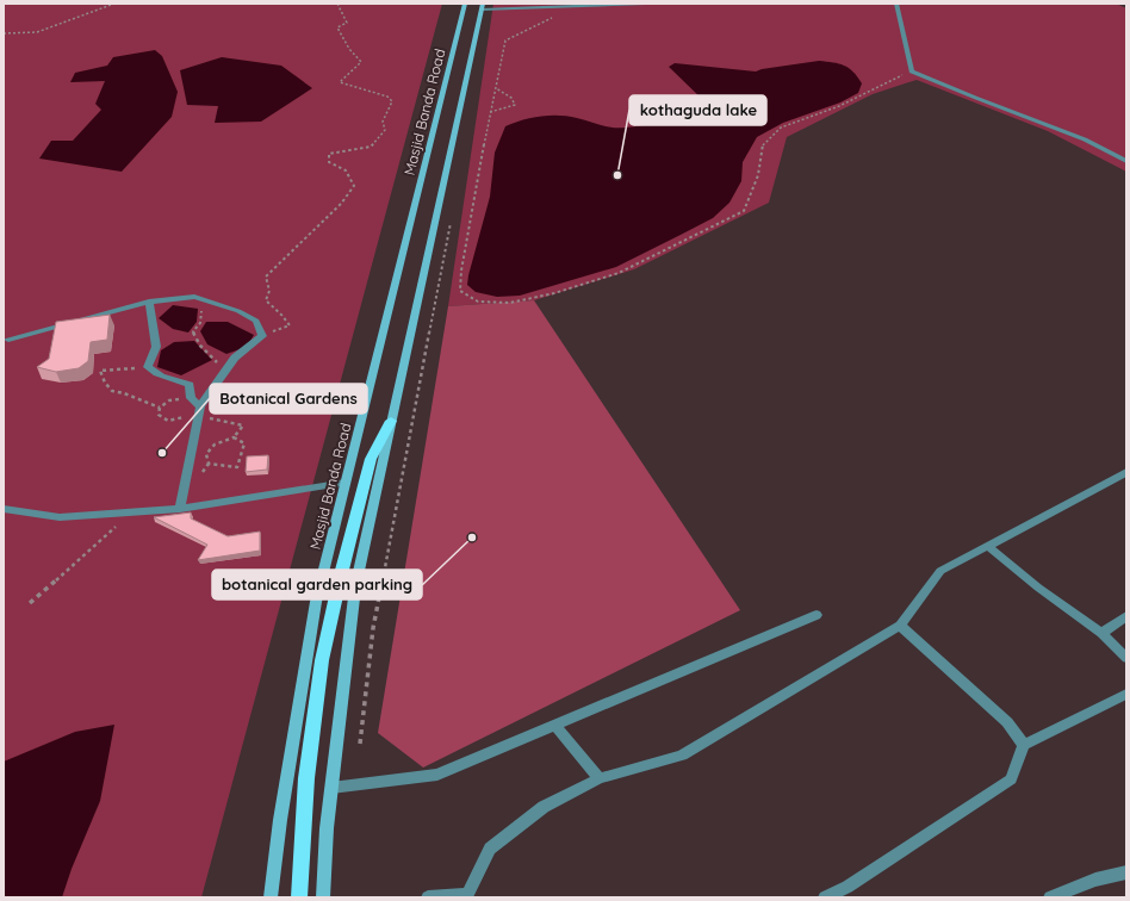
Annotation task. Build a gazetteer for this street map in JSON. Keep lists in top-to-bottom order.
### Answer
{
  "streets": {
    "main road": ["Masjid Banda Road"]
  },
  "places": ["kothaguda lake", "Botanical Gardens", "botanical garden parking"]
}
